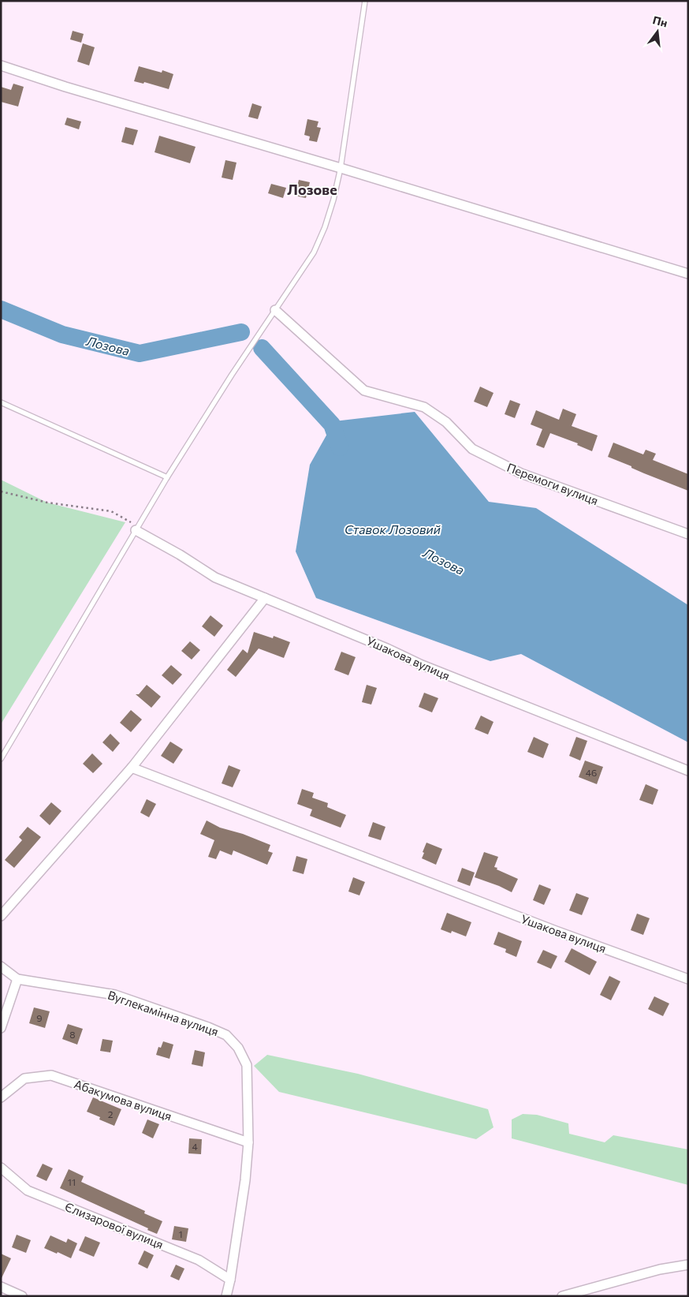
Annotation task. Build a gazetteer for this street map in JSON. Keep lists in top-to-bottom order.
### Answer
{
  "streets": {
    "street": [
      "Перемоги вулиця",
      "Ушакова вулиця",
      "Вуглекамінна вулиця",
      "Абакумова вулиця",
      "Єлизарової вулиця"
    ]
  },
  "crossings": [
    ["Вуглекамінна вулиця", "Абакумова вулиця"],
    ["Вуглекамінна вулиця", "Єлизарової вулиця"]
  ],
  "districts": ["Лозове"],
  "water": ["Лозова", "Ставок Лозовий"],
  "house_numbers": [
    "46",
    "9",
    "8",
    "2",
    "4",
    "11",
    "1"
  ],
  "north": "top"
}
